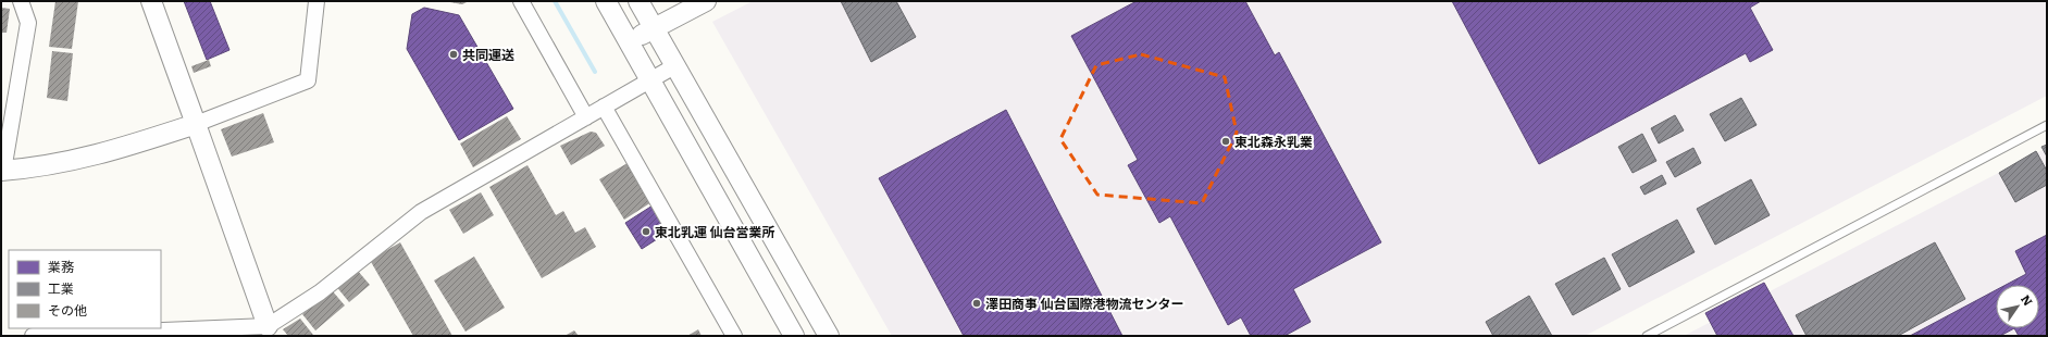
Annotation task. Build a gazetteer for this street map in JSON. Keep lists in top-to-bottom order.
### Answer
{
  "places": [
    "共同運送",
    "東北森永乳業",
    "東北乳運 仙台営業所",
    "澤田商事 仙台国際港物流センター"
  ],
  "legend": ["業務", "工業", "その他"],
  "north": "top right"
}
